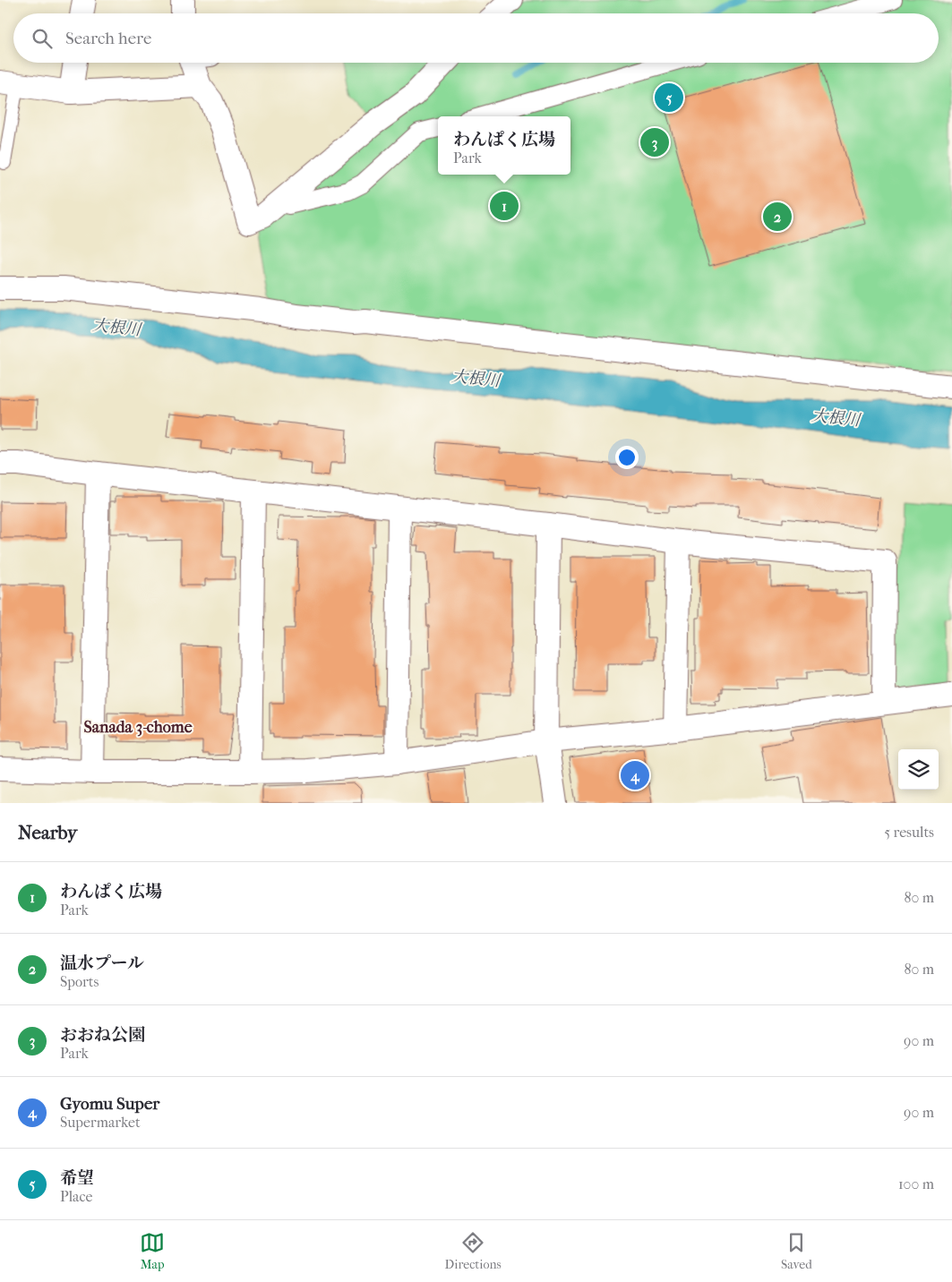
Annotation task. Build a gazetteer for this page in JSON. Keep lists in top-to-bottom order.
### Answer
{
  "districts": ["Sanada 3-chome"],
  "water": ["大根川"],
  "page": {
    "search": "Search here",
    "pins": [
      "5",
      "3",
      "1",
      "2",
      "4"
    ],
    "popup": ["わんぱく広場", "Park"],
    "heading": ["Nearby", "5 results"],
    "list": [
      {
        "mark": "1",
        "name": "わんぱく広場",
        "note": "Park",
        "value": "80 m"
      },
      {
        "mark": "2",
        "name": "温水プール",
        "note": "Sports",
        "value": "80 m"
      },
      {
        "mark": "3",
        "name": "おおね公園",
        "note": "Park",
        "value": "90 m"
      },
      {
        "mark": "4",
        "name": "Gyomu Super",
        "note": "Supermarket",
        "value": "90 m"
      },
      {
        "mark": "5",
        "name": "希望",
        "note": "Place",
        "value": "100 m"
      }
    ],
    "nav": ["Map", "Directions", "Saved"]
  }
}
